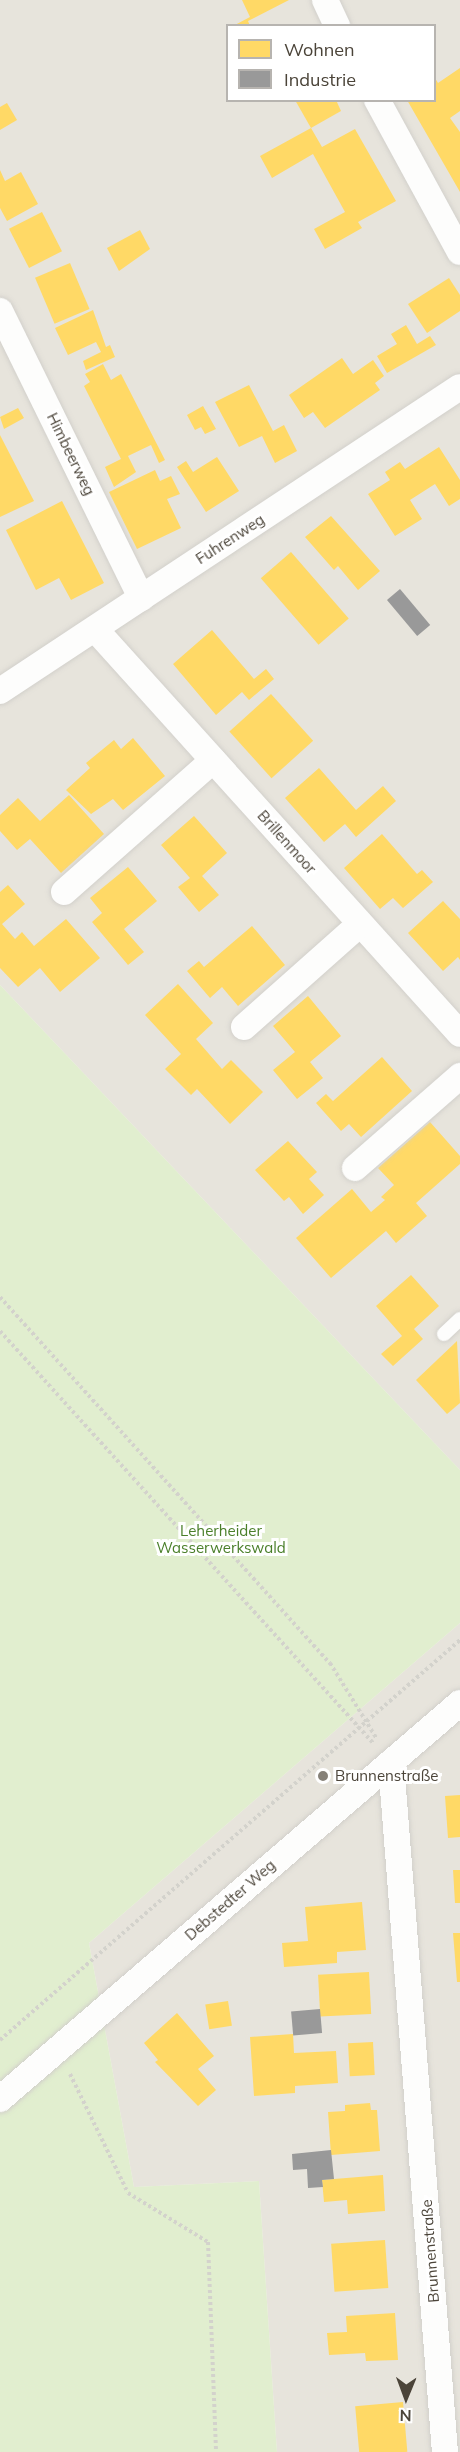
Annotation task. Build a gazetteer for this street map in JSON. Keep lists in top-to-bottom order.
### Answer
{
  "streets": {
    "street": [
      "Himbeerweg",
      "Fuhrenweg",
      "Brillenmoor",
      "Debstedter Weg",
      "Brunnenstraße"
    ]
  },
  "crossings": [
    ["Himbeerweg", "Fuhrenweg"],
    ["Fuhrenweg", "Brillenmoor"],
    ["Debstedter Weg", "Brunnenstraße"]
  ],
  "parks": ["Leherheider Wasserwerkswald"],
  "places": ["Brunnenstraße"],
  "legend": ["Wohnen", "Industrie"],
  "north": "bottom"
}
